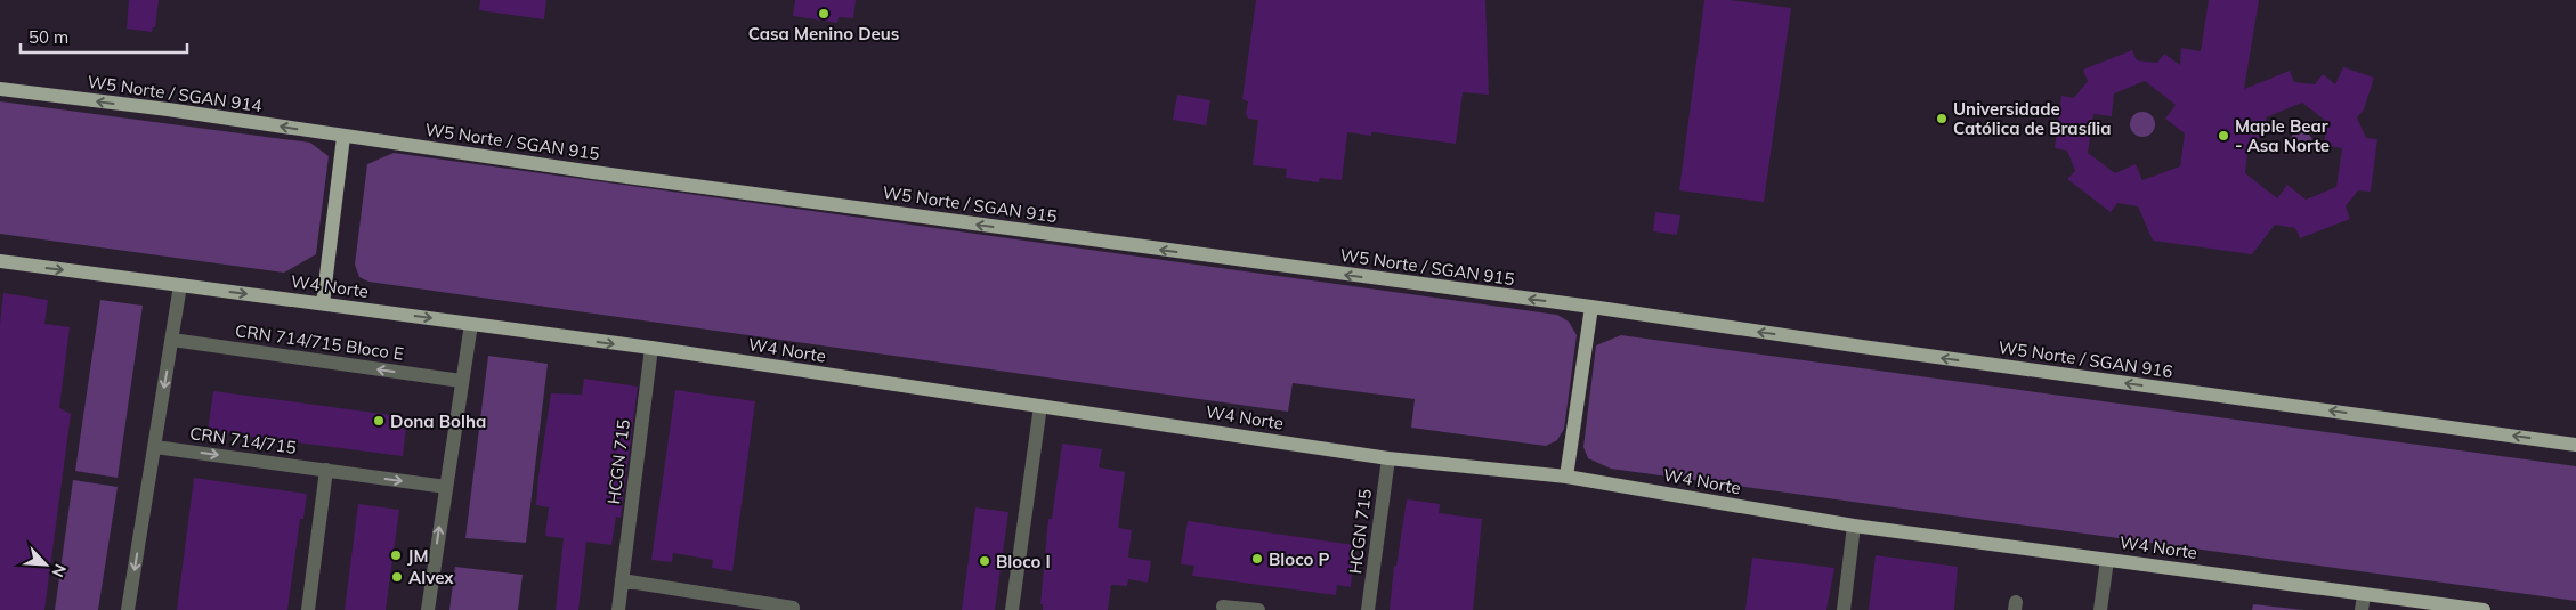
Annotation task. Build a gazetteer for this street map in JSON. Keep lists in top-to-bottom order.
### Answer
{
  "streets": {
    "main road": [
      "W5 Norte / SGAN 914",
      "W5 Norte / SGAN 915",
      "W4 Norte",
      "W5 Norte / SGAN 916"
    ],
    "street": ["CRN 714/715 Bloco E", "CRN 714/715", "HCGN 715"]
  },
  "crossings": [
    ["W5 Norte / SGAN 914", "W5 Norte / SGAN 915"],
    ["W5 Norte / SGAN 915", "W5 Norte / SGAN 916"],
    ["W4 Norte", "HCGN 715"]
  ],
  "one_way": [
    "W5 Norte / SGAN 914",
    "W5 Norte / SGAN 915",
    "CRN 714/715 Bloco E",
    "W5 Norte / SGAN 916",
    "CRN 714/715"
  ],
  "places": [
    "Casa Menino Deus",
    "Universidade Católica de Brasília",
    "Maple Bear - Asa Norte",
    "Dona Bolha",
    "JM",
    "Bloco P",
    "Bloco I",
    "Alvex"
  ],
  "scale_bar": "50 m",
  "north": "bottom right"
}
